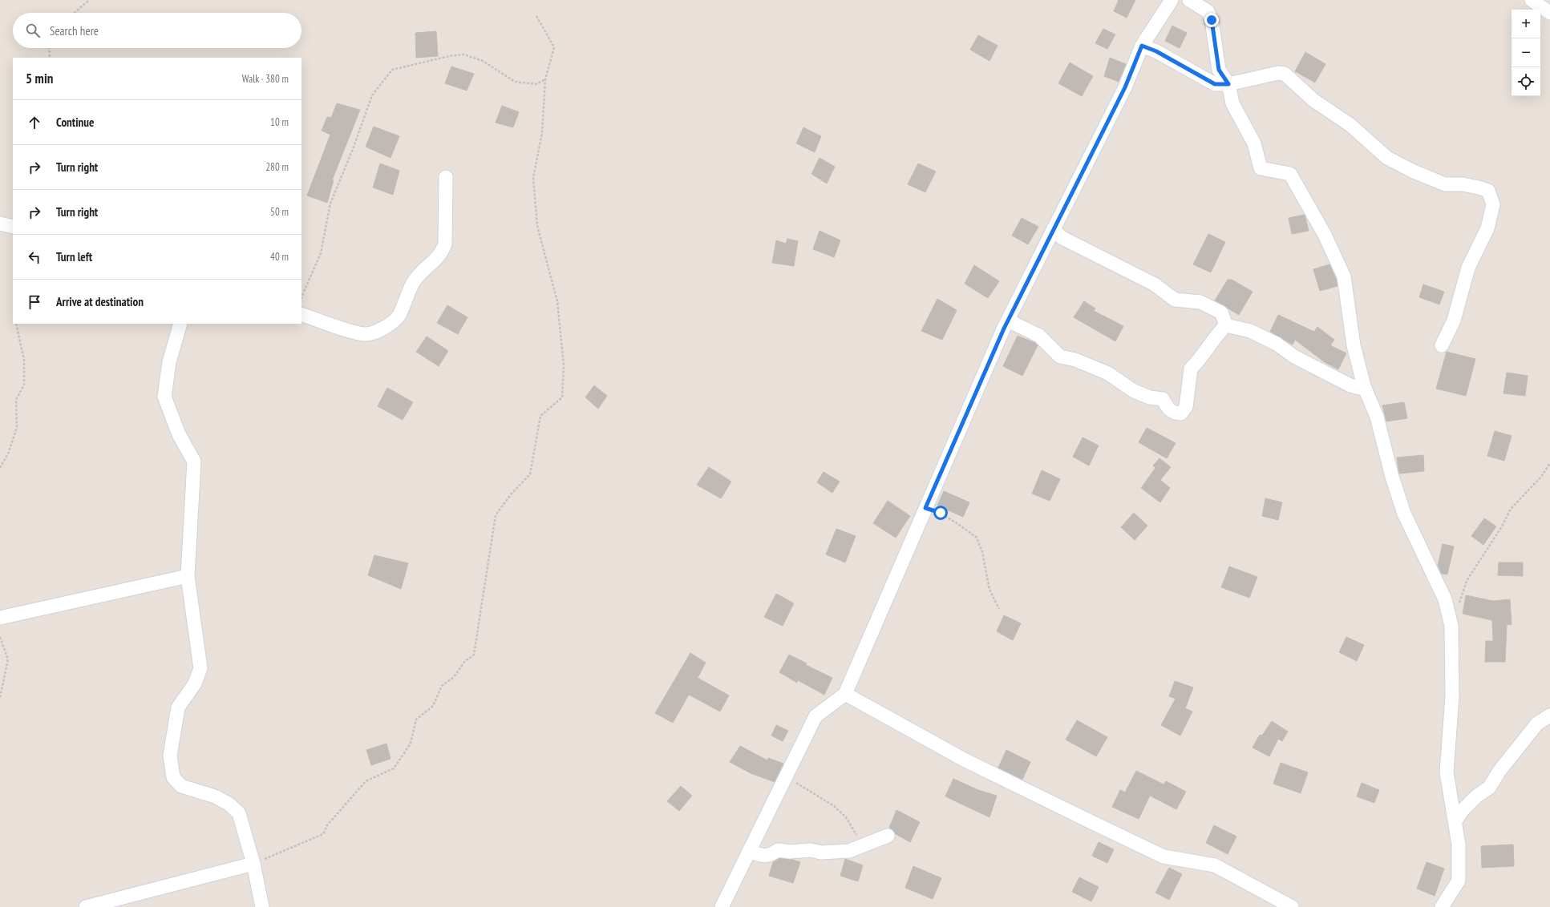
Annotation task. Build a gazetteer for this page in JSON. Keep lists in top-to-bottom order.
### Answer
{
  "page": {
    "map_buttons": ["+", "−"],
    "search": "Search here",
    "heading": ["5 min", "Walk · 380 m"],
    "list": [
      ["Continue", "10 m"],
      ["Turn right", "280 m"],
      ["Turn right", "50 m"],
      ["Turn left", "40 m"],
      "Arrive at destination"
    ]
  }
}
